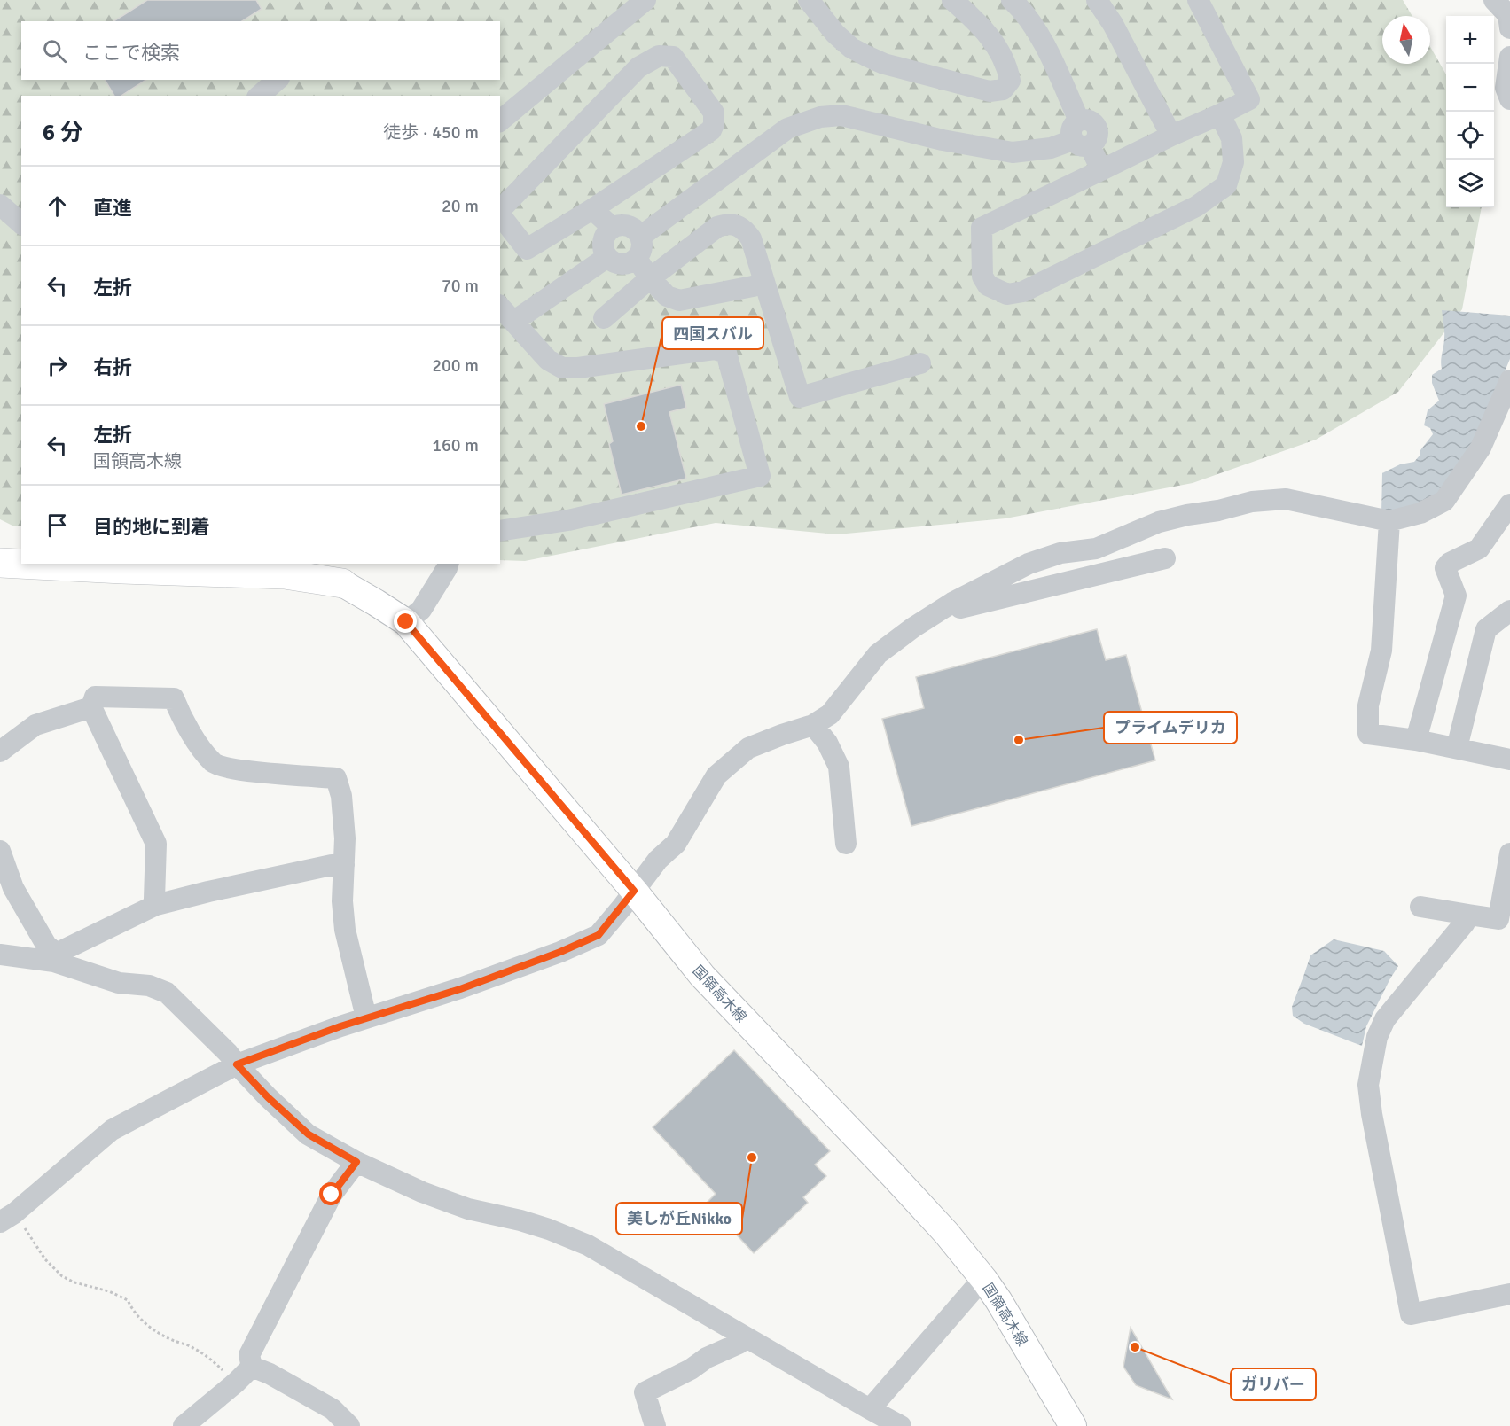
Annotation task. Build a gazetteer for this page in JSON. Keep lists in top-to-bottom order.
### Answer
{
  "streets": {
    "main road": ["国領高木線"]
  },
  "places": [
    "四国スバル",
    "プライムデリカ",
    "美しが丘Nikko",
    "ガリバー"
  ],
  "north": "top",
  "page": {
    "map_buttons": ["+", "−"],
    "search": "ここで検索",
    "heading": ["6 分", "徒歩 · 450 m"],
    "list": [
      ["直進", "20 m"],
      ["左折", "70 m"],
      ["右折", "200 m"],
      ["左折", "国領高木線", "160 m"],
      "目的地に到着"
    ]
  }
}
